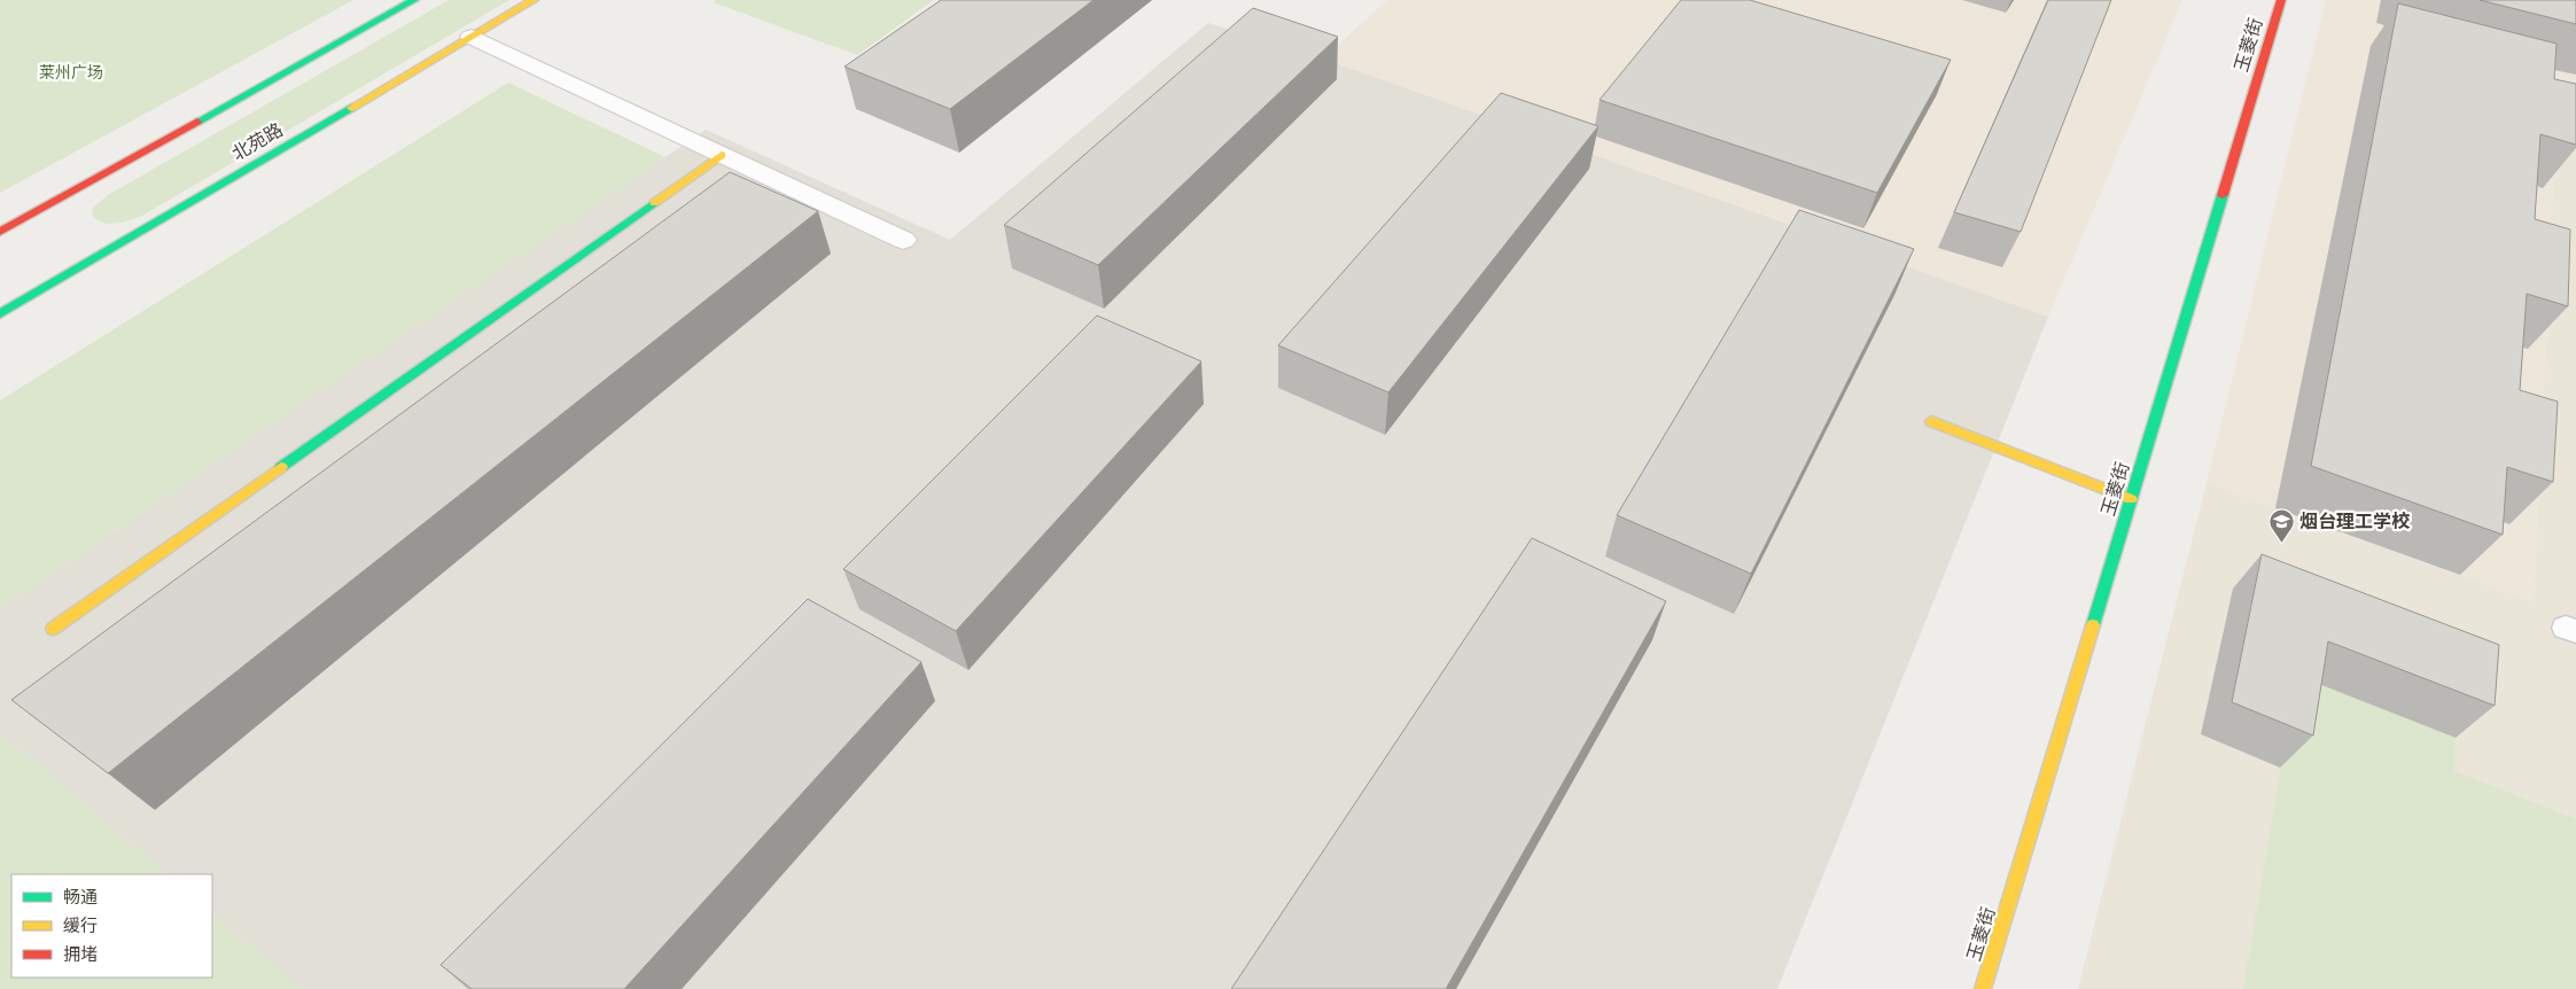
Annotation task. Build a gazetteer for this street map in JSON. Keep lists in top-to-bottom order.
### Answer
{
  "streets": {
    "street": ["玉菱街", "北苑路"]
  },
  "parks": ["莱州广场"],
  "places": {
    "school or university": ["烟台理工学校"]
  },
  "legend": ["畅通", "缓行", "拥堵"]
}
